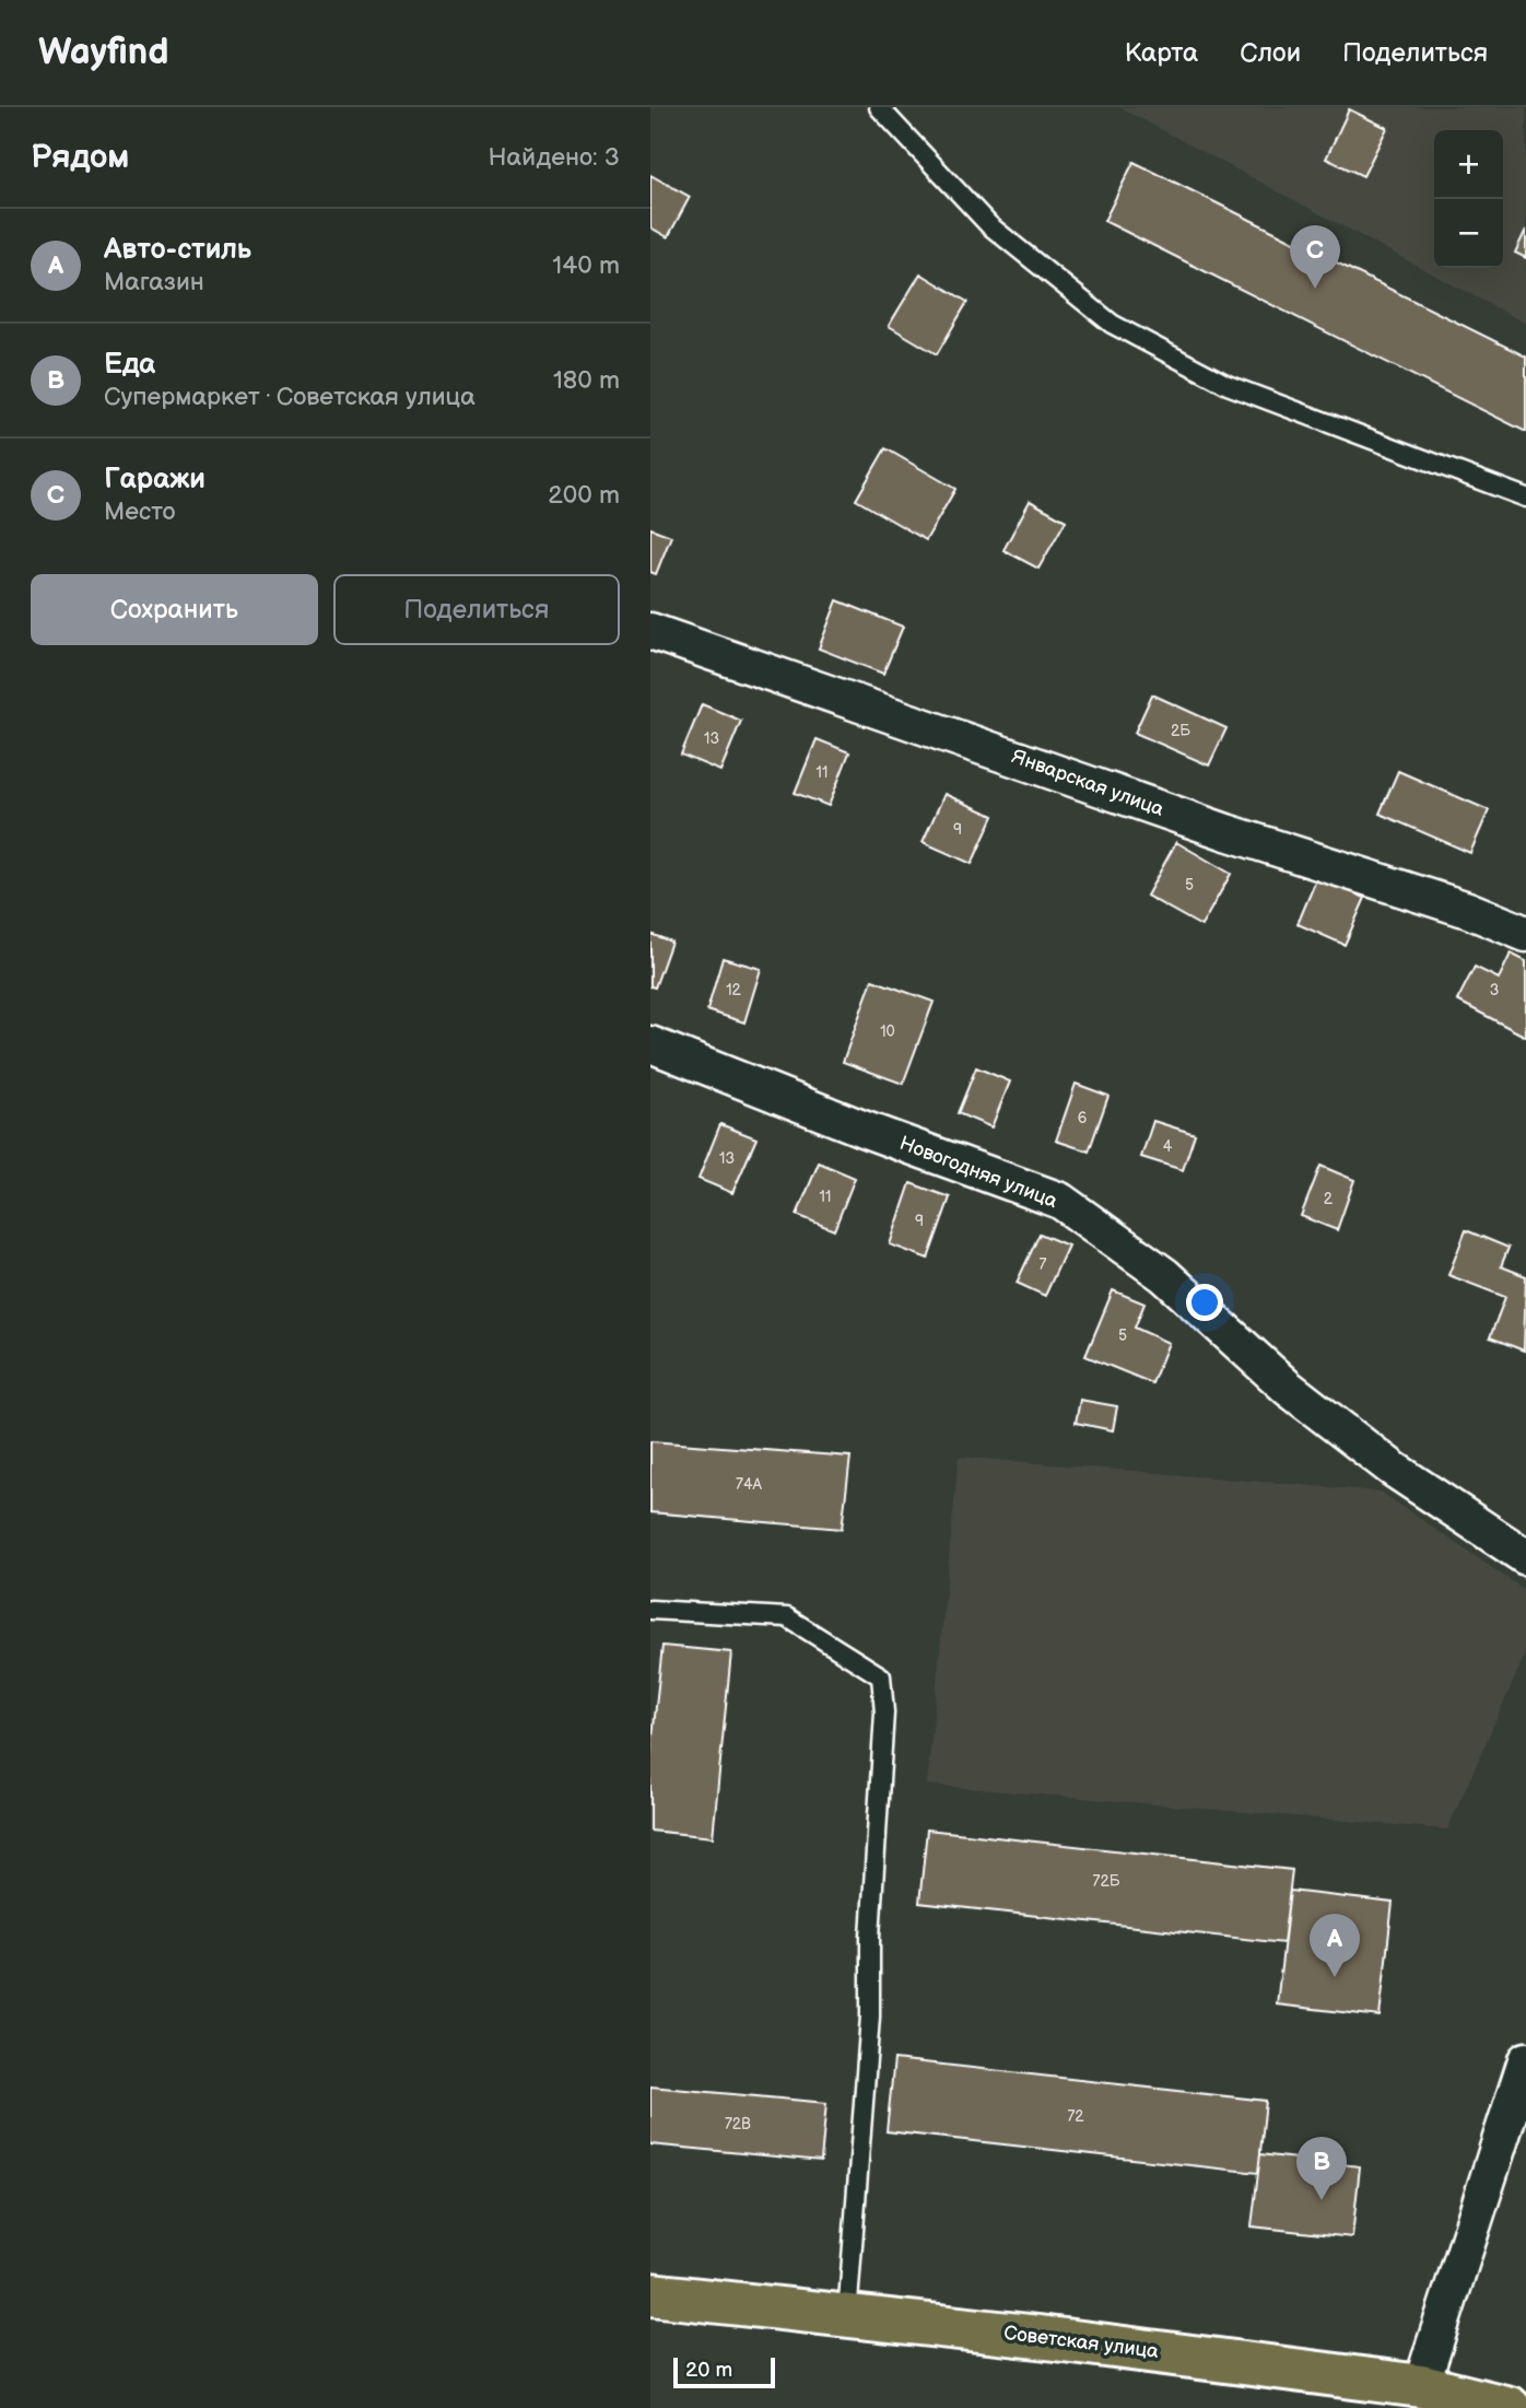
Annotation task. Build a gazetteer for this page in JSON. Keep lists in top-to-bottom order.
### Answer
{
  "streets": {
    "main road": ["Советская улица"],
    "street": ["Январская улица", "Новогодняя улица"]
  },
  "house_numbers": [
    "2Б",
    "13",
    "11",
    "9",
    "5",
    "12",
    "3",
    "10",
    "6",
    "4",
    "13",
    "11",
    "2",
    "9",
    "7",
    "5",
    "74А",
    "72Б",
    "72",
    "72В"
  ],
  "scale_bar": "20 m",
  "page": {
    "header": "Wayfind",
    "nav": ["Карта", "Слои", "Поделиться"],
    "heading": ["Рядом", "Найдено: 3"],
    "map_buttons": ["+", "−"],
    "list": [
      {
        "mark": "A",
        "name": "Авто-стиль",
        "note": "Магазин",
        "value": "140 m"
      },
      {
        "mark": "B",
        "name": "Еда",
        "note": "Супермаркет · Советская улица",
        "value": "180 m"
      },
      {
        "mark": "C",
        "name": "Гаражи",
        "note": "Место",
        "value": "200 m"
      }
    ],
    "pins": ["C", "A", "B"],
    "buttons": ["Сохранить", "Поделиться"],
    "scale": "20 m"
  }
}
